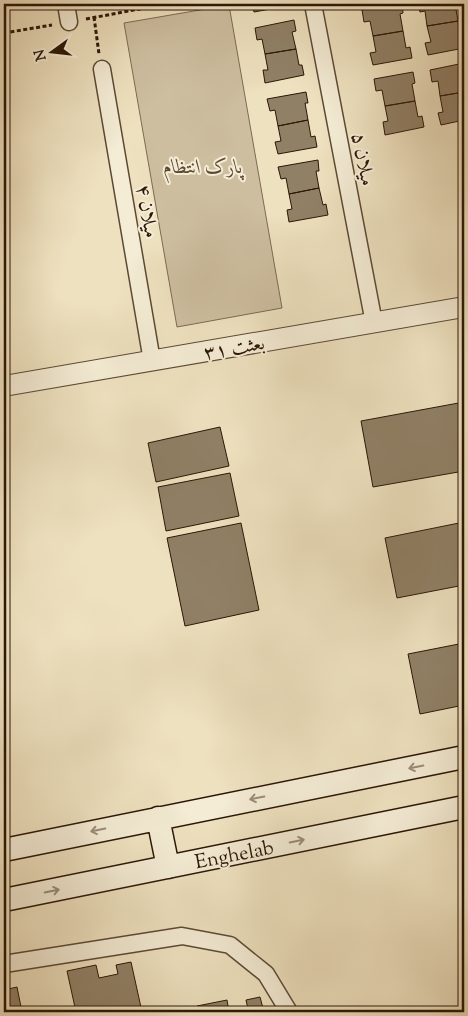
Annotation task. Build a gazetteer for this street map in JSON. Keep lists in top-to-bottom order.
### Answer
{
  "streets": {
    "main road": ["Enghelab"],
    "street": ["میلان ۵", "میلان ۴", "بعثت ۳۱"]
  },
  "crossings": [
    ["میلان ۵", "بعثت ۳۱"],
    ["میلان ۴", "بعثت ۳۱"]
  ],
  "parks": ["پارک انتظام"],
  "north": "left"
}
